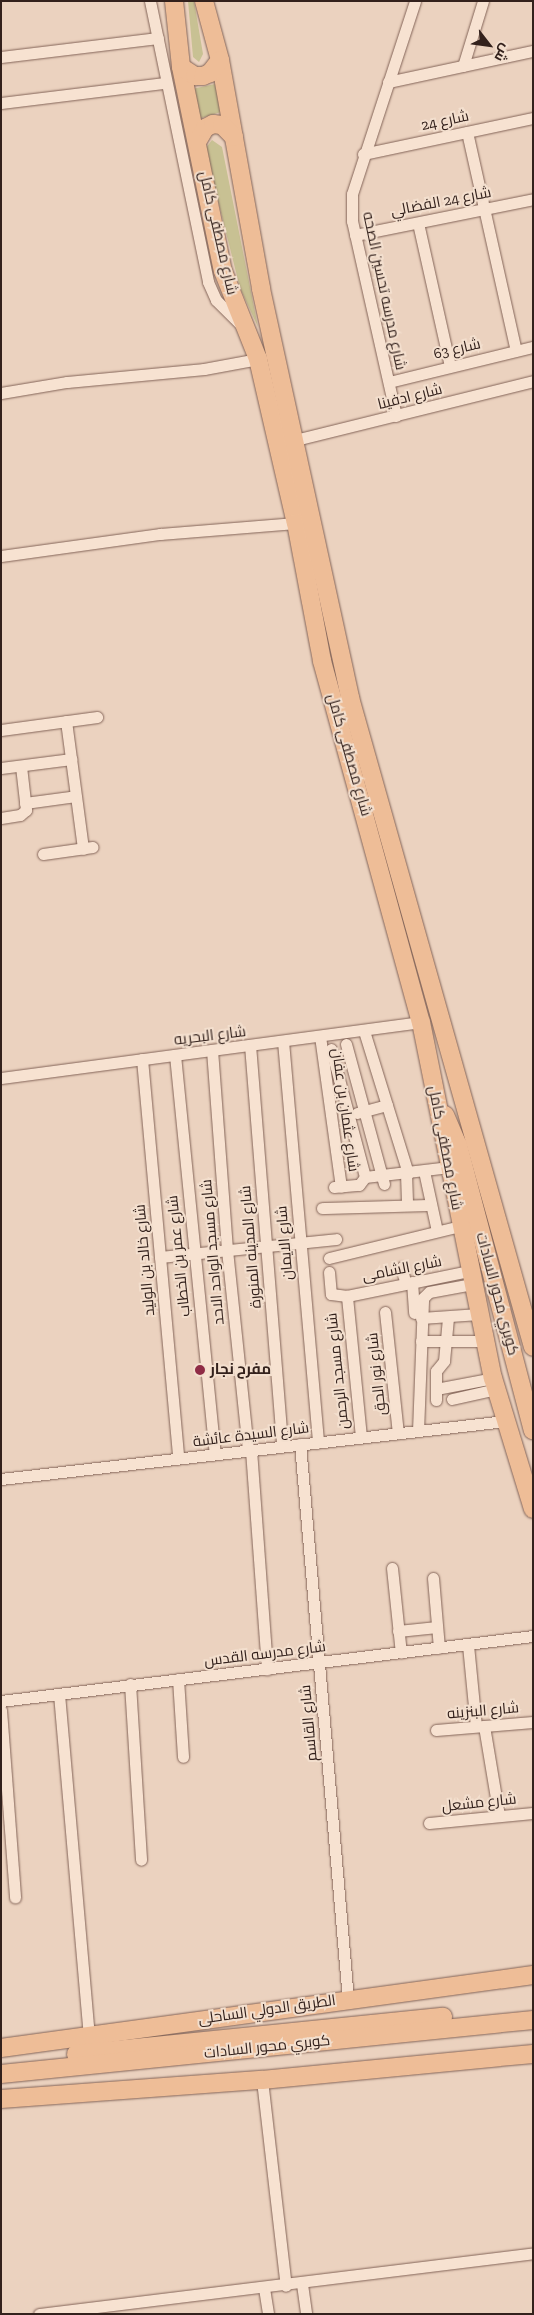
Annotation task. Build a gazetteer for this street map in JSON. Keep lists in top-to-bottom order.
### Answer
{
  "streets": {
    "main road": ["شارع مصطفى كامل", "كوبري محور السادات", "الطريق الدولي الساحلى"],
    "street": [
      "شارع 24",
      "شارع 24 الفضالي",
      "شارع مدرسه تحسين الصحه",
      "شارع 63",
      "شارع ادفينا",
      "شارع البحريه",
      "شارع عثمان بن عفان",
      "شارع الايمان",
      "شارع المدينه المنورة",
      "شارع مسجد الواحد الاحد",
      "شارع عمر بن الخطاب",
      "شارع خالد بن الوليد",
      "شارع الشامى",
      "شارع مسجد الرحمن",
      "شارع نور الحق",
      "شارع السيدة عائشة",
      "شارع مدرسه القدس",
      "شارع البنزينه",
      "شارع القاسم",
      "شارع مشعل"
    ]
  },
  "crossings": [
    ["شارع 24", "شارع مدرسه تحسين الصحه"],
    ["شارع 24 الفضالي", "شارع مدرسه تحسين الصحه"],
    ["شارع مصطفى كامل", "شارع ادفينا"],
    ["شارع مصطفى كامل", "شارع البحريه"],
    ["شارع مصطفى كامل", "شارع الشامى"],
    ["شارع مصطفى كامل", "كوبري محور السادات"],
    ["شارع مصطفى كامل", "شارع السيدة عائشة"],
    ["شارع مدرسه تحسين الصحه", "شارع 63"],
    ["شارع مدرسه تحسين الصحه", "شارع ادفينا"],
    ["شارع البحريه", "شارع عثمان بن عفان"],
    ["شارع البحريه", "شارع الايمان"],
    ["شارع البحريه", "شارع المدينه المنورة"],
    ["شارع البحريه", "شارع مسجد الواحد الاحد"],
    ["شارع البحريه", "شارع عمر بن الخطاب"],
    ["شارع البحريه", "شارع خالد بن الوليد"],
    ["شارع الايمان", "شارع السيدة عائشة"],
    ["شارع المدينه المنورة", "شارع السيدة عائشة"],
    ["شارع مسجد الواحد الاحد", "شارع السيدة عائشة"],
    ["شارع مسجد الواحد الاحد", "شارع مدرسه القدس"],
    ["شارع عمر بن الخطاب", "شارع السيدة عائشة"],
    ["شارع خالد بن الوليد", "شارع السيدة عائشة"],
    ["شارع الشامى", "شارع مسجد الرحمن"],
    ["شارع مسجد الرحمن", "شارع السيدة عائشة"],
    ["شارع نور الحق", "شارع السيدة عائشة"],
    ["شارع السيدة عائشة", "شارع القاسم"],
    ["شارع مدرسه القدس", "شارع القاسم"],
    ["شارع القاسم", "الطريق الدولي الساحلى"]
  ],
  "places": ["مفرح نجار"],
  "north": "bottom right"
}
